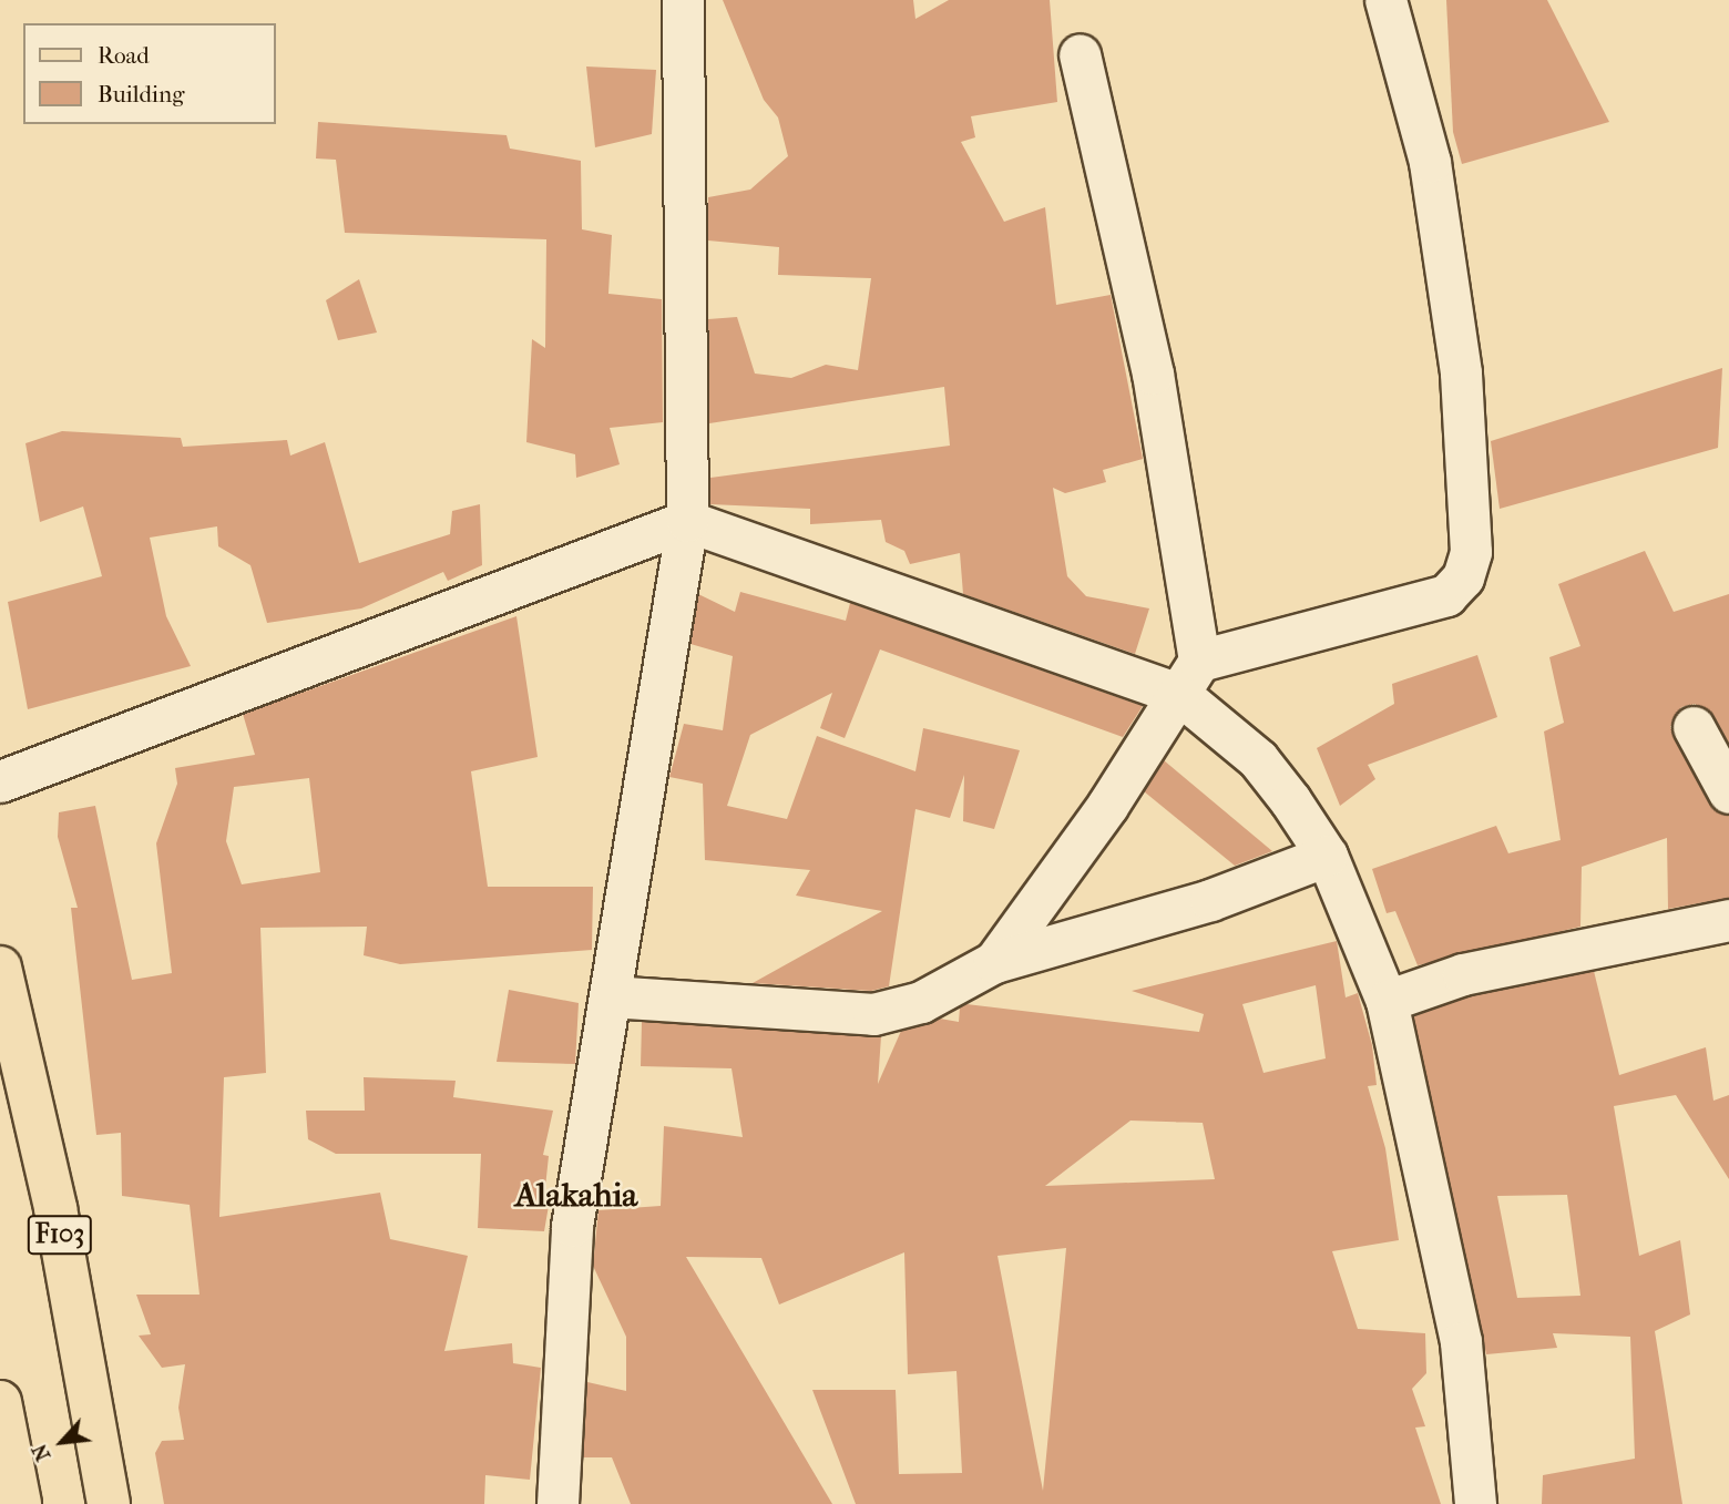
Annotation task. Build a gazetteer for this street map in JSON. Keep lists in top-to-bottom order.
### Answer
{
  "streets": {
    "main road": ["F103"]
  },
  "districts": ["Alakahia"],
  "legend": ["Road", "Building"],
  "north": "bottom left"
}
